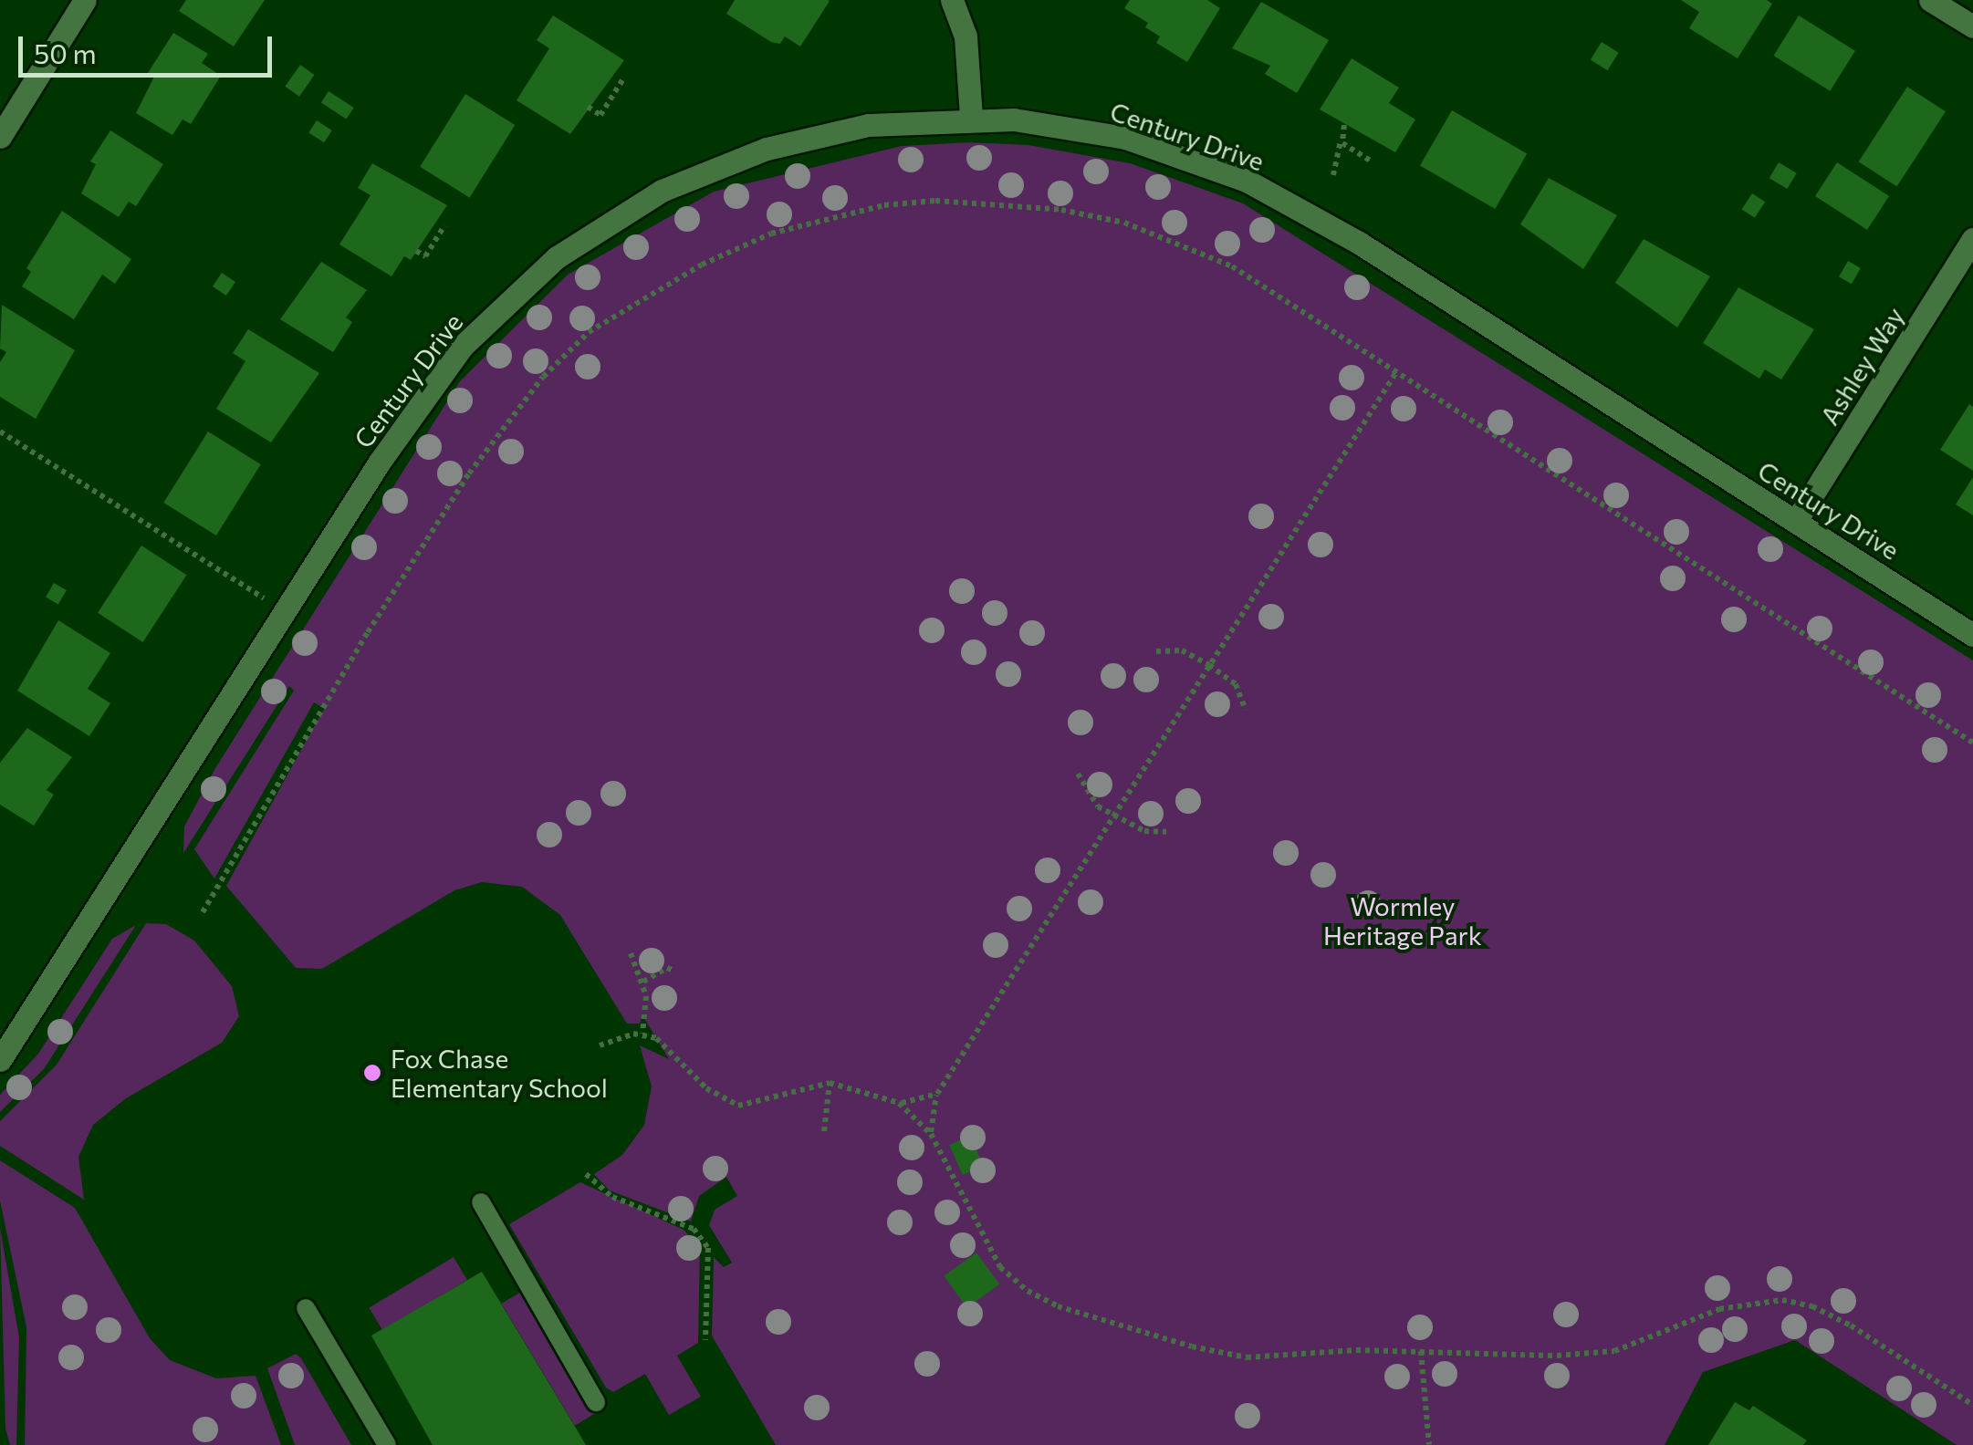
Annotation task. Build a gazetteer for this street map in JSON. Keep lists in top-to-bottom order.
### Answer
{
  "streets": {
    "street": ["Century Drive", "Ashley Way"]
  },
  "crossings": [
    ["Century Drive", "Ashley Way"]
  ],
  "parks": ["Wormley Heritage Park"],
  "places": ["Fox Chase Elementary School"],
  "scale_bar": "50 m"
}
